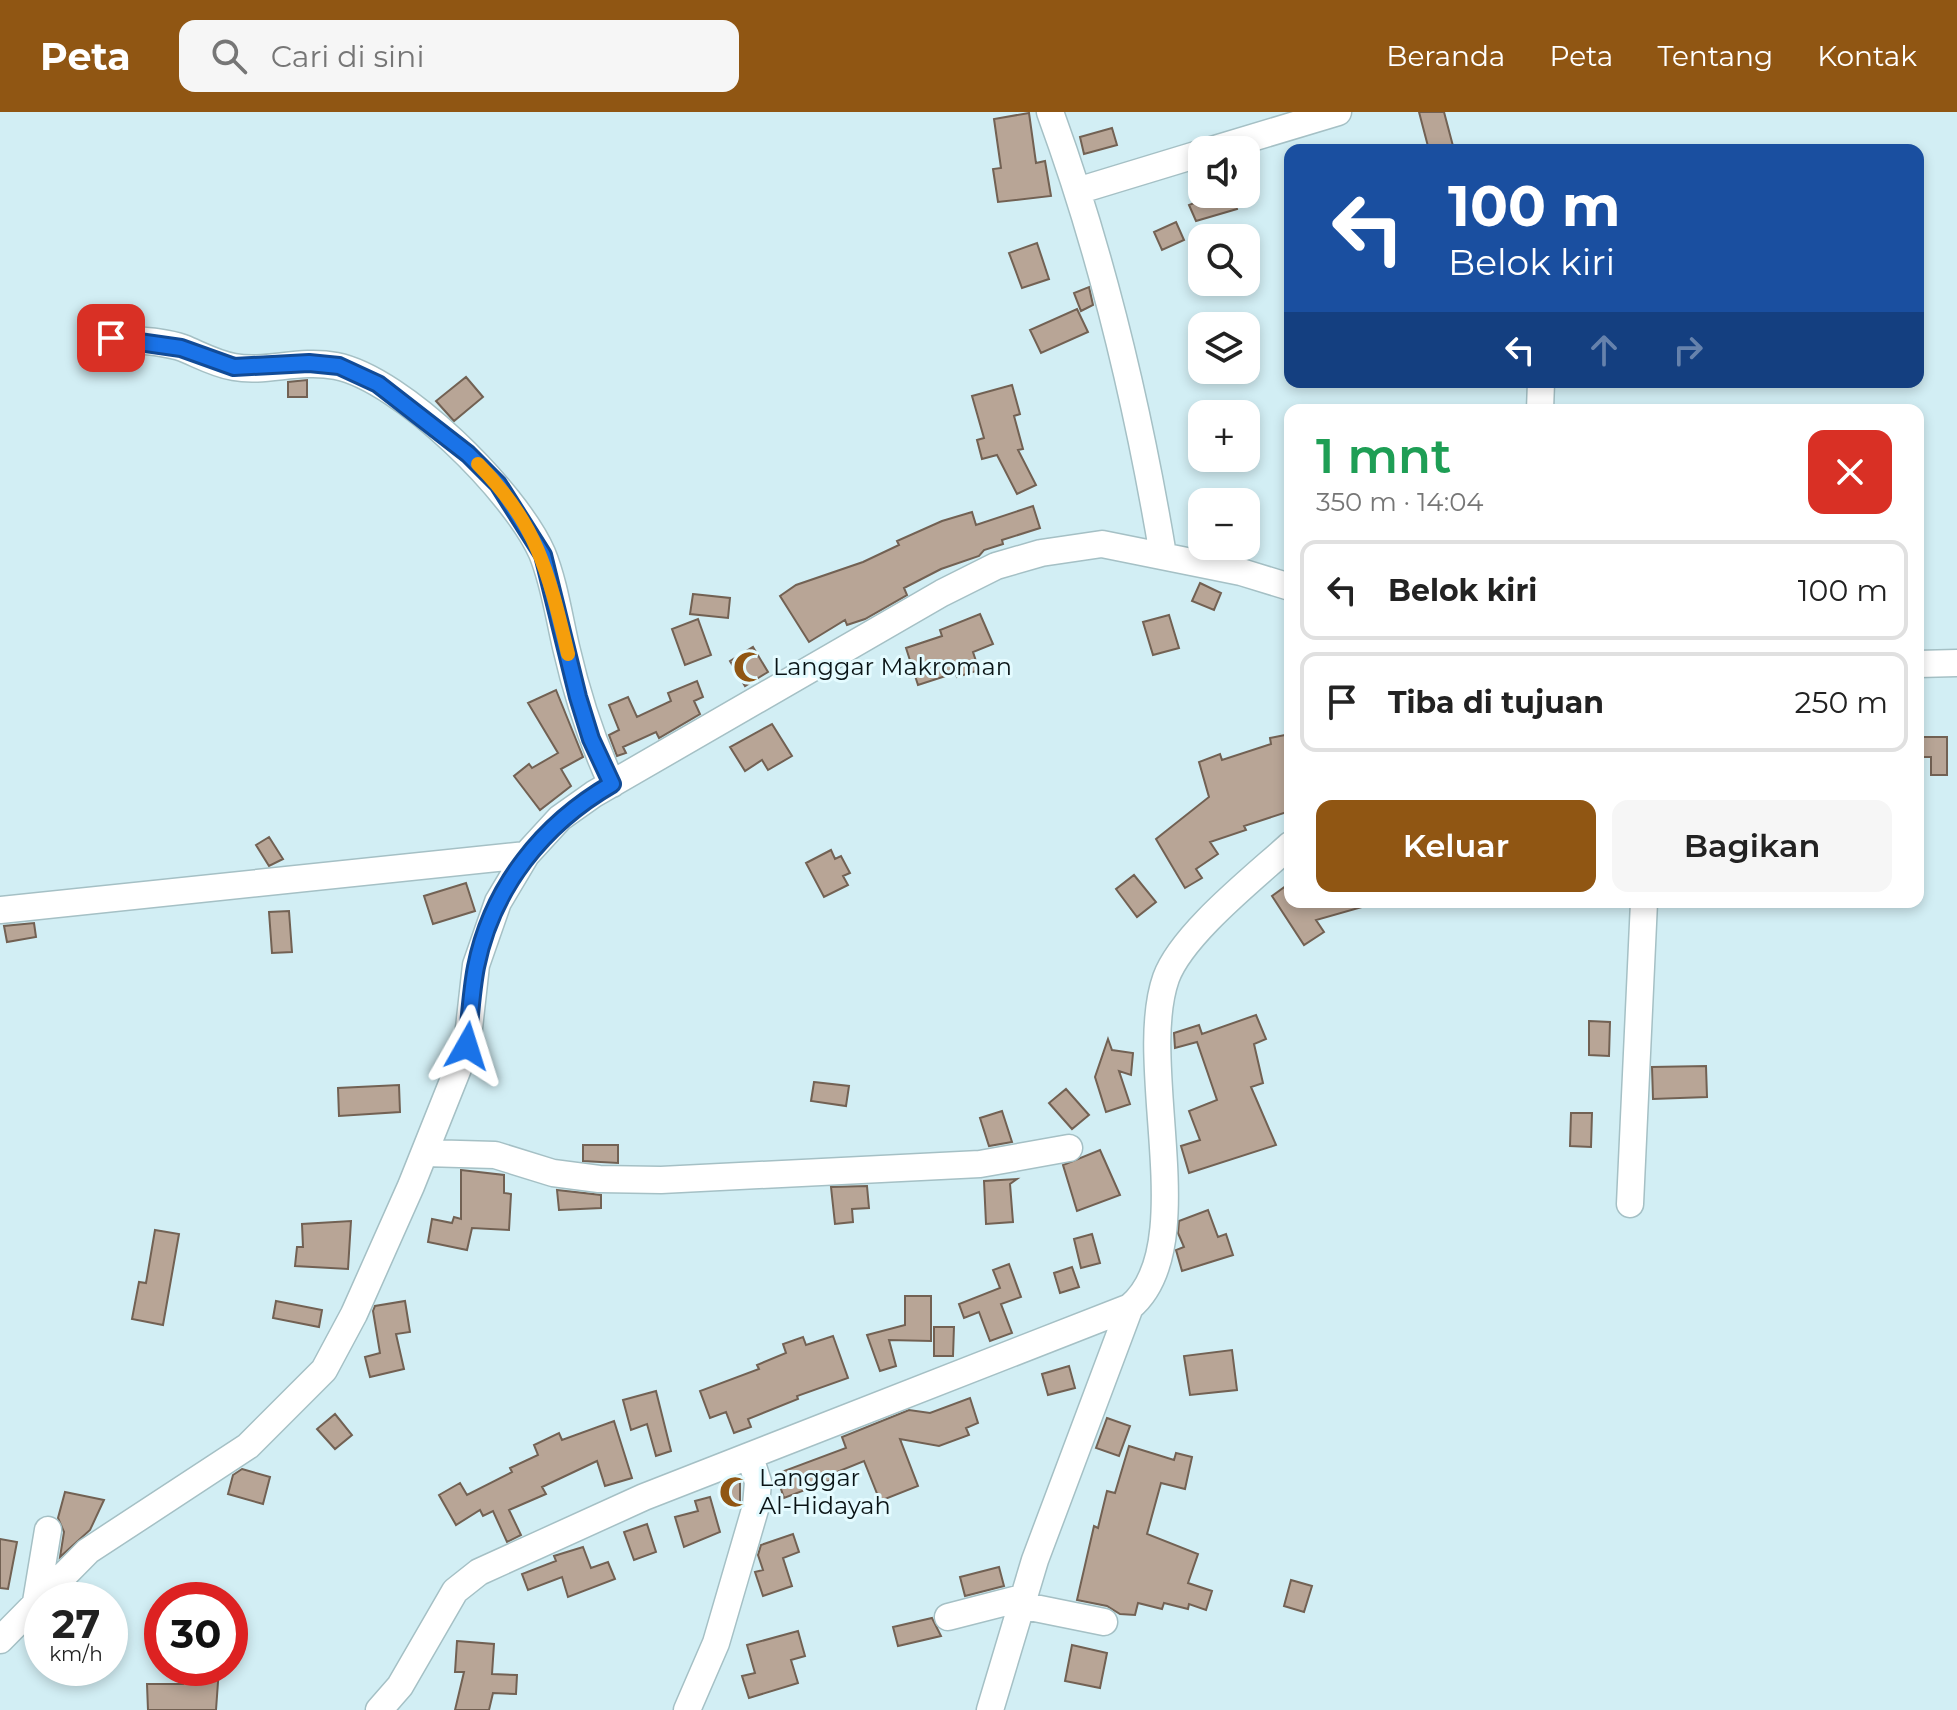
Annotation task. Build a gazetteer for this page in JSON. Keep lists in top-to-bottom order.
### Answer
{
  "places": {
    "mosque": ["Langgar Makroman", "Langgar Al-Hidayah"]
  },
  "page": {
    "header": "Peta",
    "search": "Cari di sini",
    "nav": [
      "Beranda",
      "Peta",
      "Tentang",
      "Kontak"
    ],
    "map_buttons": ["+", "−"],
    "turn": ["100 m", "Belok kiri"],
    "heading": ["1 mnt", "350 m · 14:04"],
    "list": [
      {
        "name": "Belok kiri",
        "value": "100 m"
      },
      {
        "name": "Tiba di tujuan",
        "value": "250 m"
      }
    ],
    "buttons": ["Keluar", "Bagikan"],
    "speed": "27 km/h",
    "limit": "30"
  }
}
